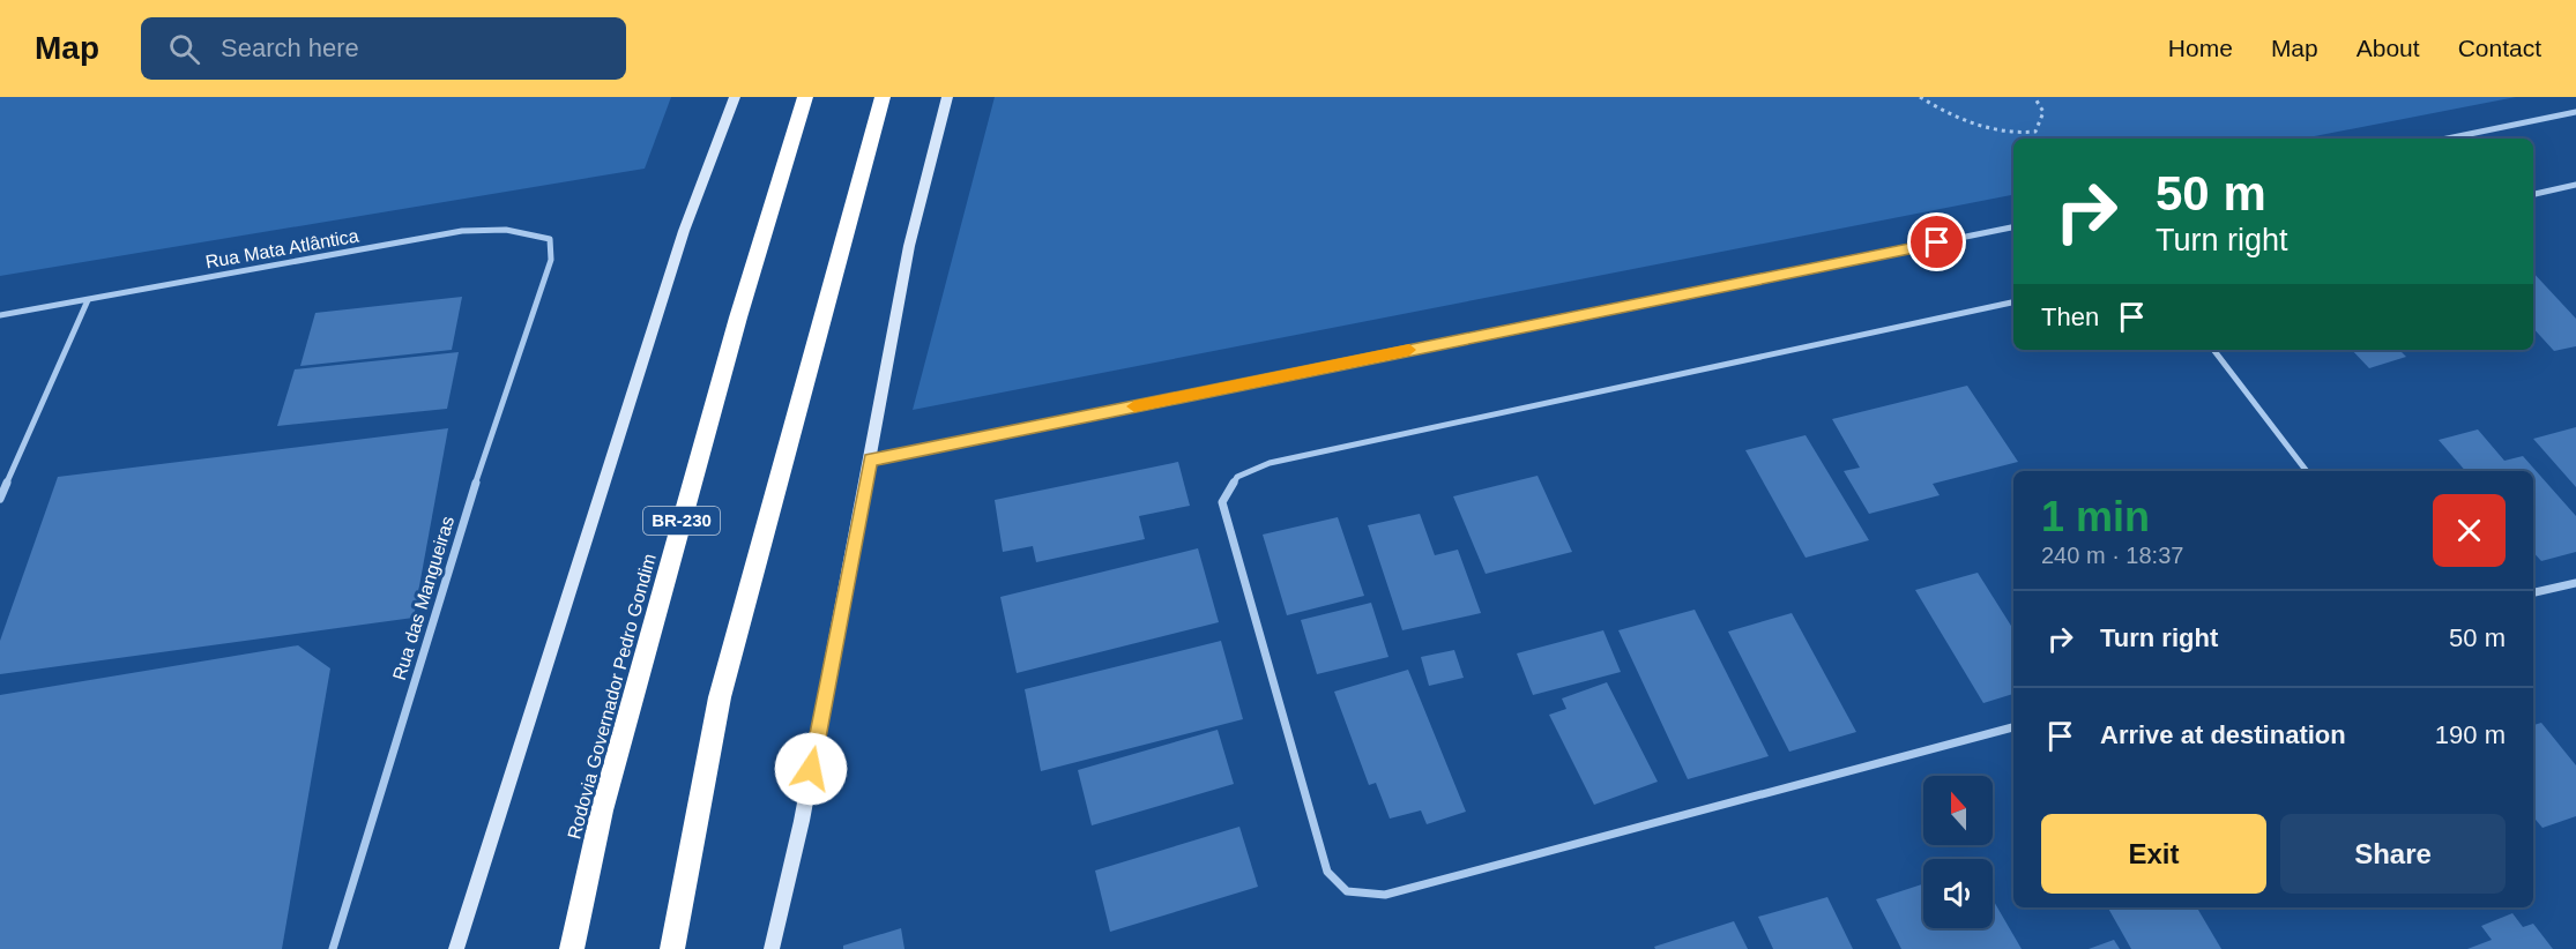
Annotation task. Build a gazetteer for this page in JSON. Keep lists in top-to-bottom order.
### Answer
{
  "streets": {
    "highway": ["BR-230", "Rodovia Governador Pedro Gondim"],
    "street": ["Rua Mata Atlântica", "Rua das Mangueiras"]
  },
  "crossings": [
    ["Rua Mata Atlântica", "Rua das Mangueiras"]
  ],
  "north": "top",
  "page": {
    "header": "Map",
    "search": "Search here",
    "nav": [
      "Home",
      "Map",
      "About",
      "Contact"
    ],
    "turn": ["50 m", "Turn right"],
    "then": "Then",
    "heading": ["1 min", "240 m · 18:37"],
    "list": [
      {
        "name": "Turn right",
        "value": "50 m"
      },
      {
        "name": "Arrive at destination",
        "value": "190 m"
      }
    ],
    "buttons": ["Exit", "Share"]
  }
}
